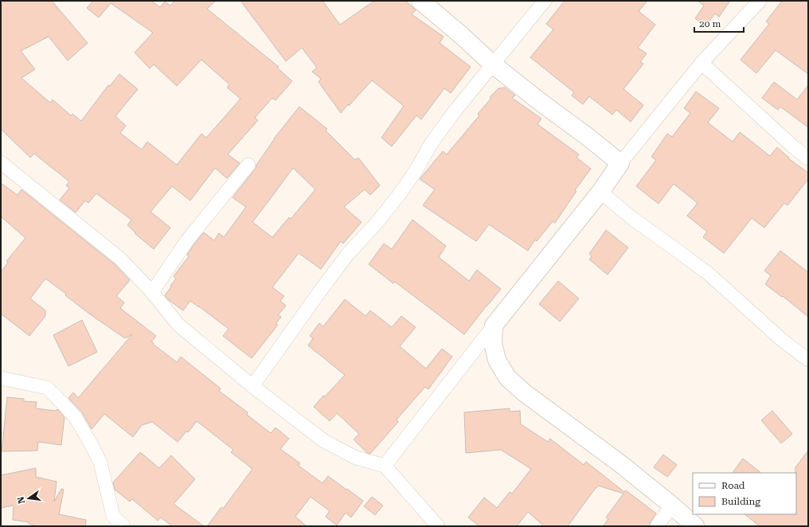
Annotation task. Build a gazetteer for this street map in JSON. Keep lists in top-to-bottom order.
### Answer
{
  "legend": ["Road", "Building"],
  "scale_bar": "20 m",
  "north": "left"
}
